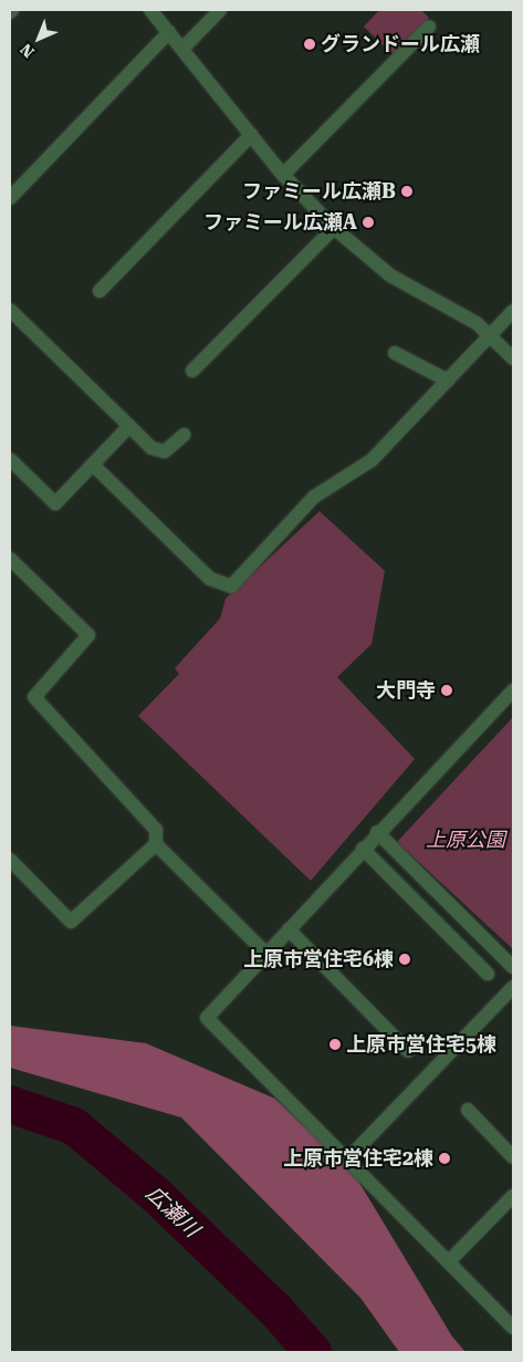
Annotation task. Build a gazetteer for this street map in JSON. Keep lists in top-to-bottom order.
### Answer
{
  "water": ["広瀬川"],
  "parks": ["上原公園"],
  "places": [
    "グランドール広瀬",
    "ファミール広瀬B",
    "ファミール広瀬A",
    "大門寺",
    "上原市営住宅6棟",
    "上原市営住宅5棟",
    "上原市営住宅2棟"
  ],
  "north": "bottom left"
}
